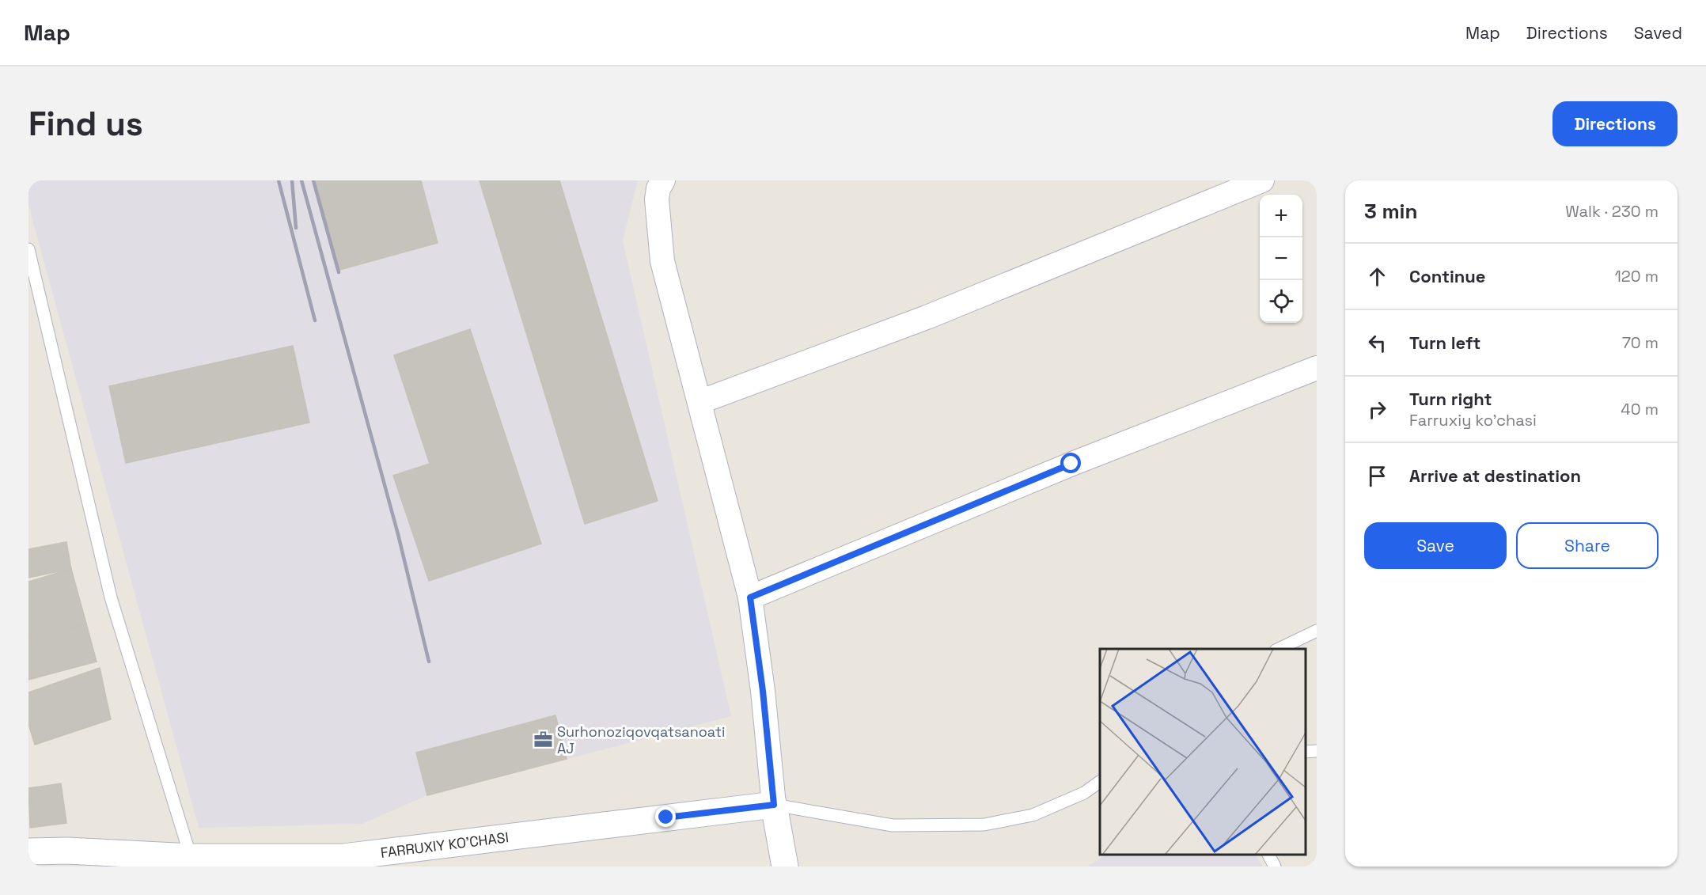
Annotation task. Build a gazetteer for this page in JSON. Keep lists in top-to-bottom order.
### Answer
{
  "streets": {
    "street": ["FARRUXIY KO'CHASI"]
  },
  "places": {
    "office": ["Surhonoziqovqatsanoati AJ"]
  },
  "page": {
    "header": "Map",
    "nav": ["Map", "Directions", "Saved"],
    "buttons": [
      "Directions",
      ["Save", "Share"]
    ],
    "title": "Find us",
    "heading": ["3 min", "Walk · 230 m"],
    "map_buttons": ["+", "−"],
    "list": [
      ["Continue", "120 m"],
      ["Turn left", "70 m"],
      ["Turn right", "Farruxiy ko'chasi", "40 m"],
      "Arrive at destination"
    ]
  }
}
